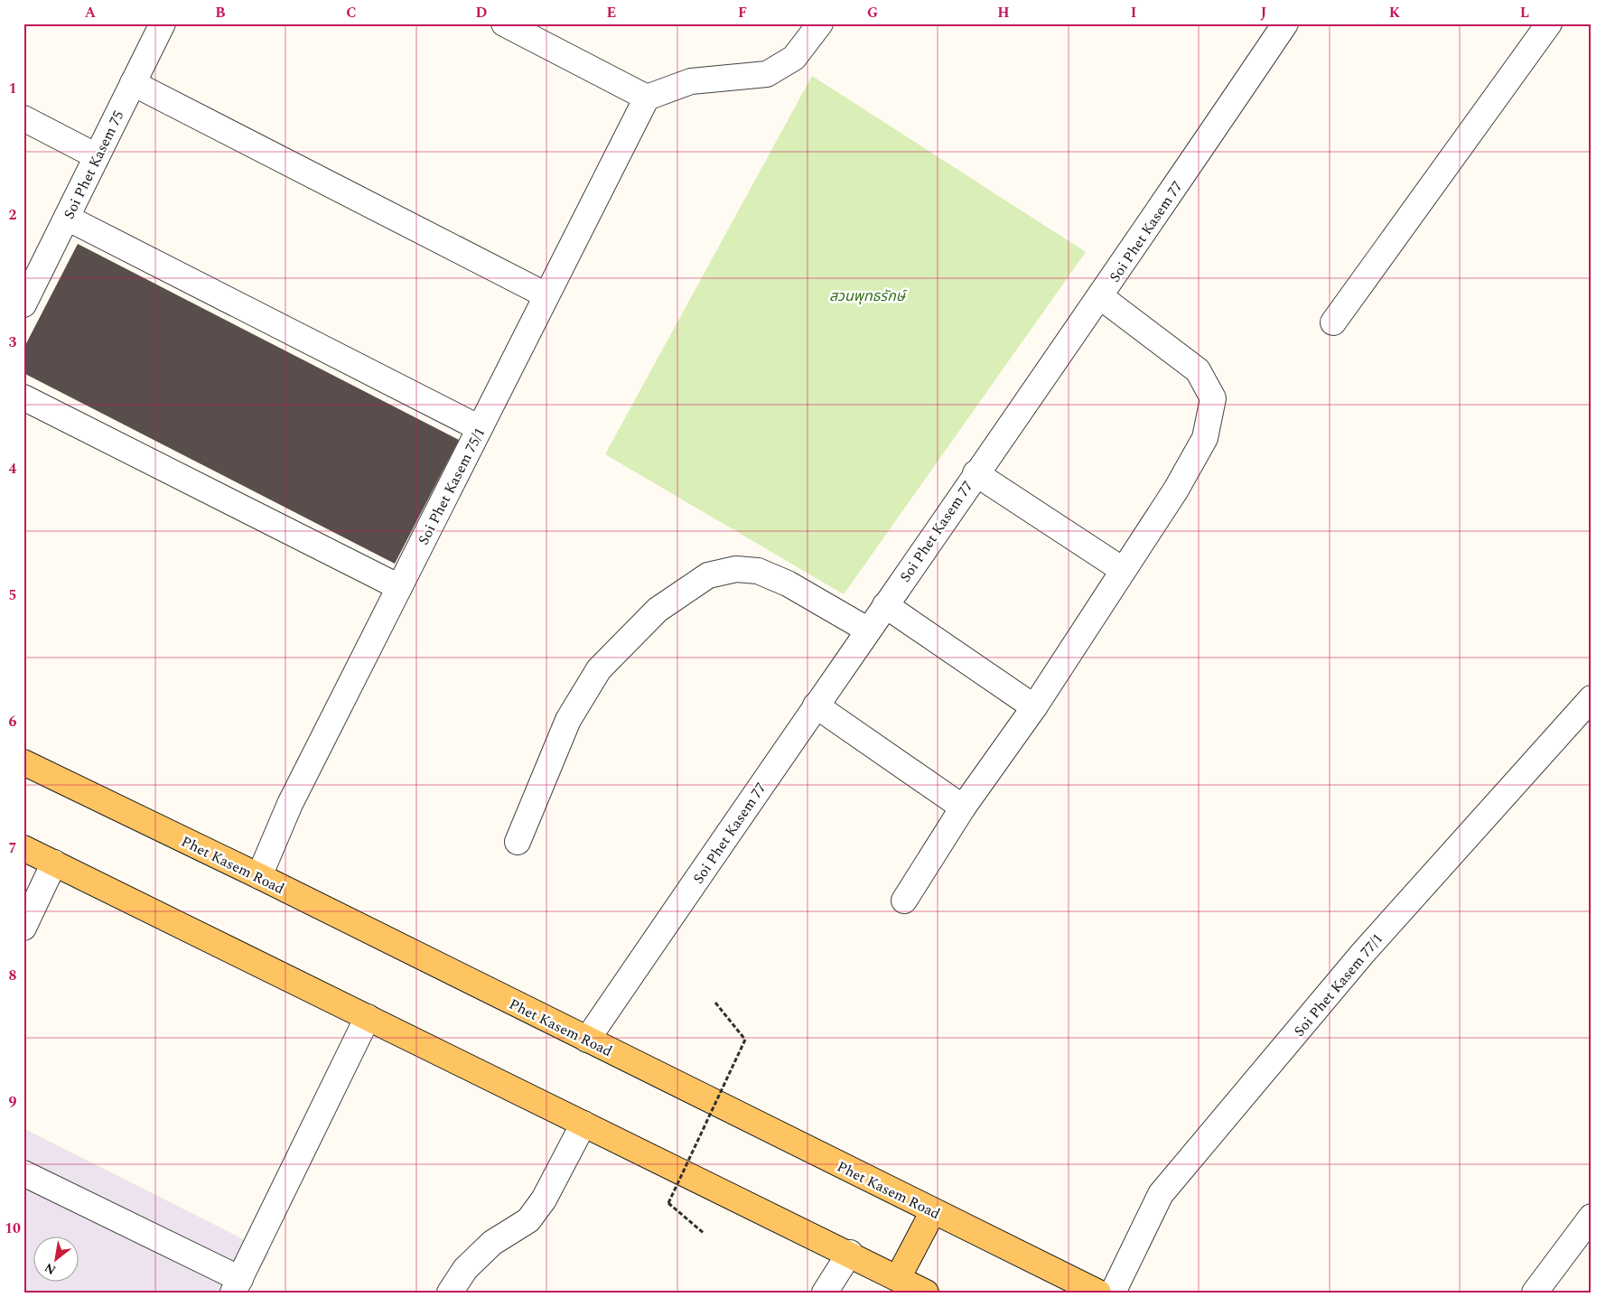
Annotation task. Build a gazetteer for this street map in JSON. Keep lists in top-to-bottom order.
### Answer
{
  "streets": {
    "main road": ["Phet Kasem Road"],
    "street": [
      "Soi Phet Kasem 75",
      "Soi Phet Kasem 77",
      "Soi Phet Kasem 75/1",
      "Soi Phet Kasem 77/1"
    ]
  },
  "crossings": [
    ["Soi Phet Kasem 77", "Phet Kasem Road"],
    ["Soi Phet Kasem 75/1", "Phet Kasem Road"]
  ],
  "parks": ["สวนพุทธรักษ์"],
  "north": "bottom left",
  "grid": {
    "columns": [
      "A",
      "B",
      "C",
      "D",
      "E",
      "F",
      "G",
      "H",
      "I",
      "J",
      "K",
      "L"
    ],
    "rows": [
      "1",
      "2",
      "3",
      "4",
      "5",
      "6",
      "7",
      "8",
      "9",
      "10"
    ]
  }
}
